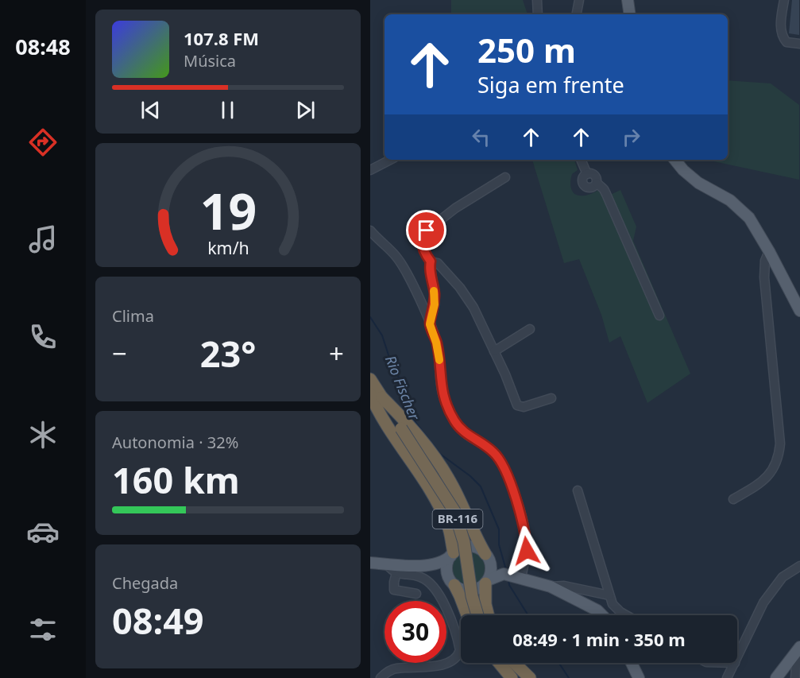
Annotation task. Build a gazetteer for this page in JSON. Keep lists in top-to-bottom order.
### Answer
{
  "streets": {
    "highway": ["BR-116"]
  },
  "water": ["Rio Fischer"],
  "page": {
    "tabs": "08:48",
    "turn": ["250 m", "Siga em frente"],
    "song": ["107.8 FM", "Música"],
    "tile": [
      "Clima",
      ["Autonomia · 32%", "160 km"],
      ["Chegada", "08:49"]
    ],
    "heat": ["−", "23°", "+"],
    "limit": "30",
    "trip": "08:49 · 1 min · 350 m",
    "gauge": ["19", "km/h"]
  }
}
